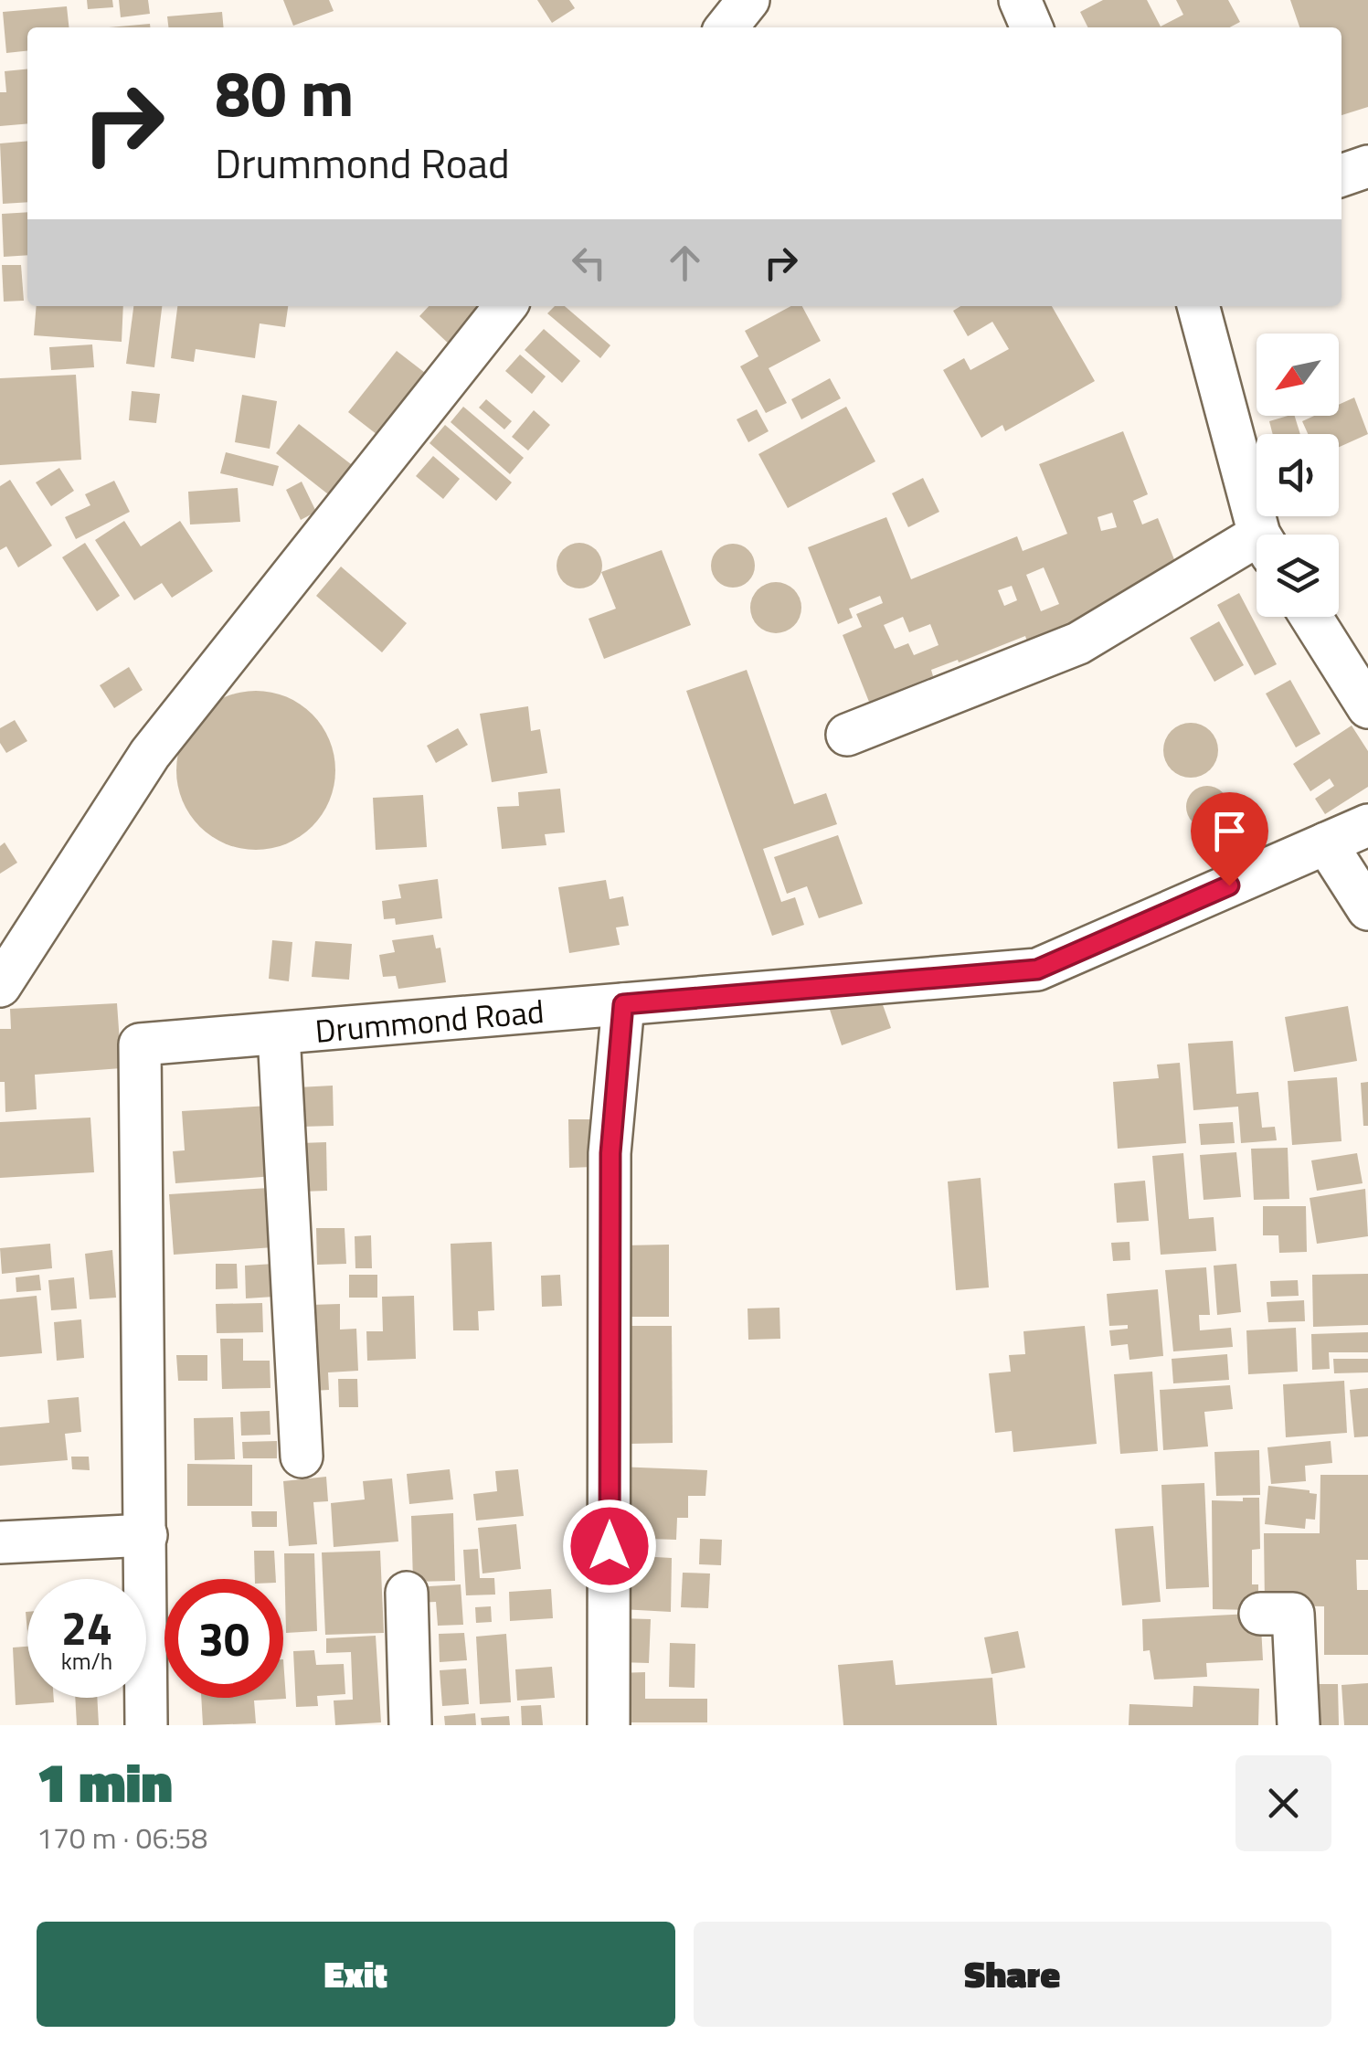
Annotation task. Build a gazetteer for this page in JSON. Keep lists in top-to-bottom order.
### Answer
{
  "streets": {
    "street": ["Drummond Road"]
  },
  "north": "bottom left",
  "page": {
    "turn": ["80 m", "Drummond Road"],
    "speed": "24 km/h",
    "limit": "30",
    "heading": ["1 min", "170 m · 06:58"],
    "buttons": ["Exit", "Share"]
  }
}
